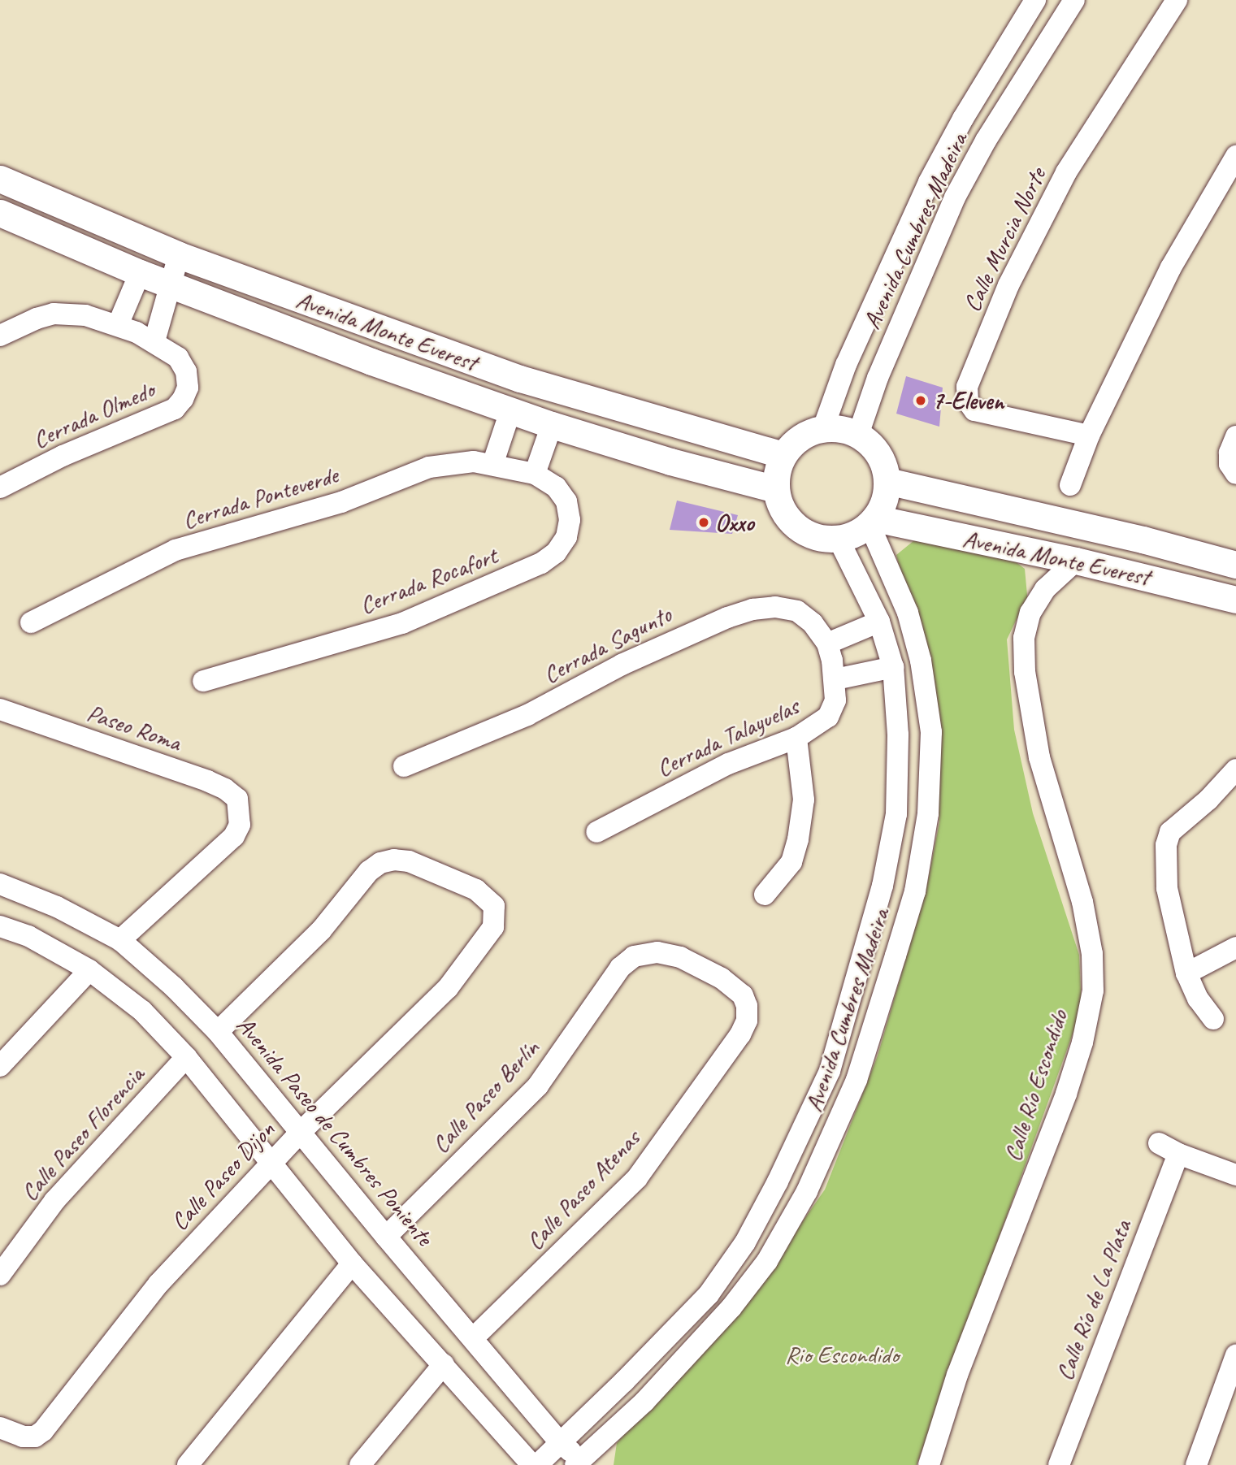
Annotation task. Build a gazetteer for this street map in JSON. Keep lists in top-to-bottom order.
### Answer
{
  "streets": {
    "main road": ["Avenida Monte Everest"],
    "street": [
      "Avenida Cumbres Madeira",
      "Calle Murcia Norte",
      "Cerrada Olmedo",
      "Cerrada Ponteverde",
      "Cerrada Rocafort",
      "Cerrada Sagunto",
      "Paseo Roma",
      "Cerrada Talayuelas",
      "Calle Río Escondido",
      "Calle Paseo Berlín",
      "Avenida Paseo de Cumbres Poniente",
      "Calle Paseo Florencia",
      "Calle Paseo Dijon",
      "Calle Paseo Atenas",
      "Calle Río de La Plata"
    ]
  },
  "crossings": [
    ["Avenida Cumbres Madeira", "Avenida Monte Everest"],
    ["Avenida Cumbres Madeira", "Avenida Paseo de Cumbres Poniente"],
    ["Avenida Monte Everest", "Calle Río Escondido"],
    ["Cerrada Ponteverde", "Cerrada Rocafort"],
    ["Cerrada Sagunto", "Cerrada Talayuelas"],
    ["Paseo Roma", "Avenida Paseo de Cumbres Poniente"],
    ["Calle Paseo Berlín", "Avenida Paseo de Cumbres Poniente"],
    ["Calle Paseo Berlín", "Calle Paseo Atenas"],
    ["Avenida Paseo de Cumbres Poniente", "Calle Paseo Dijon"],
    ["Avenida Paseo de Cumbres Poniente", "Calle Paseo Atenas"]
  ],
  "parks": ["Rio Escondido"],
  "places": ["7-Eleven", "Oxxo"]
}
